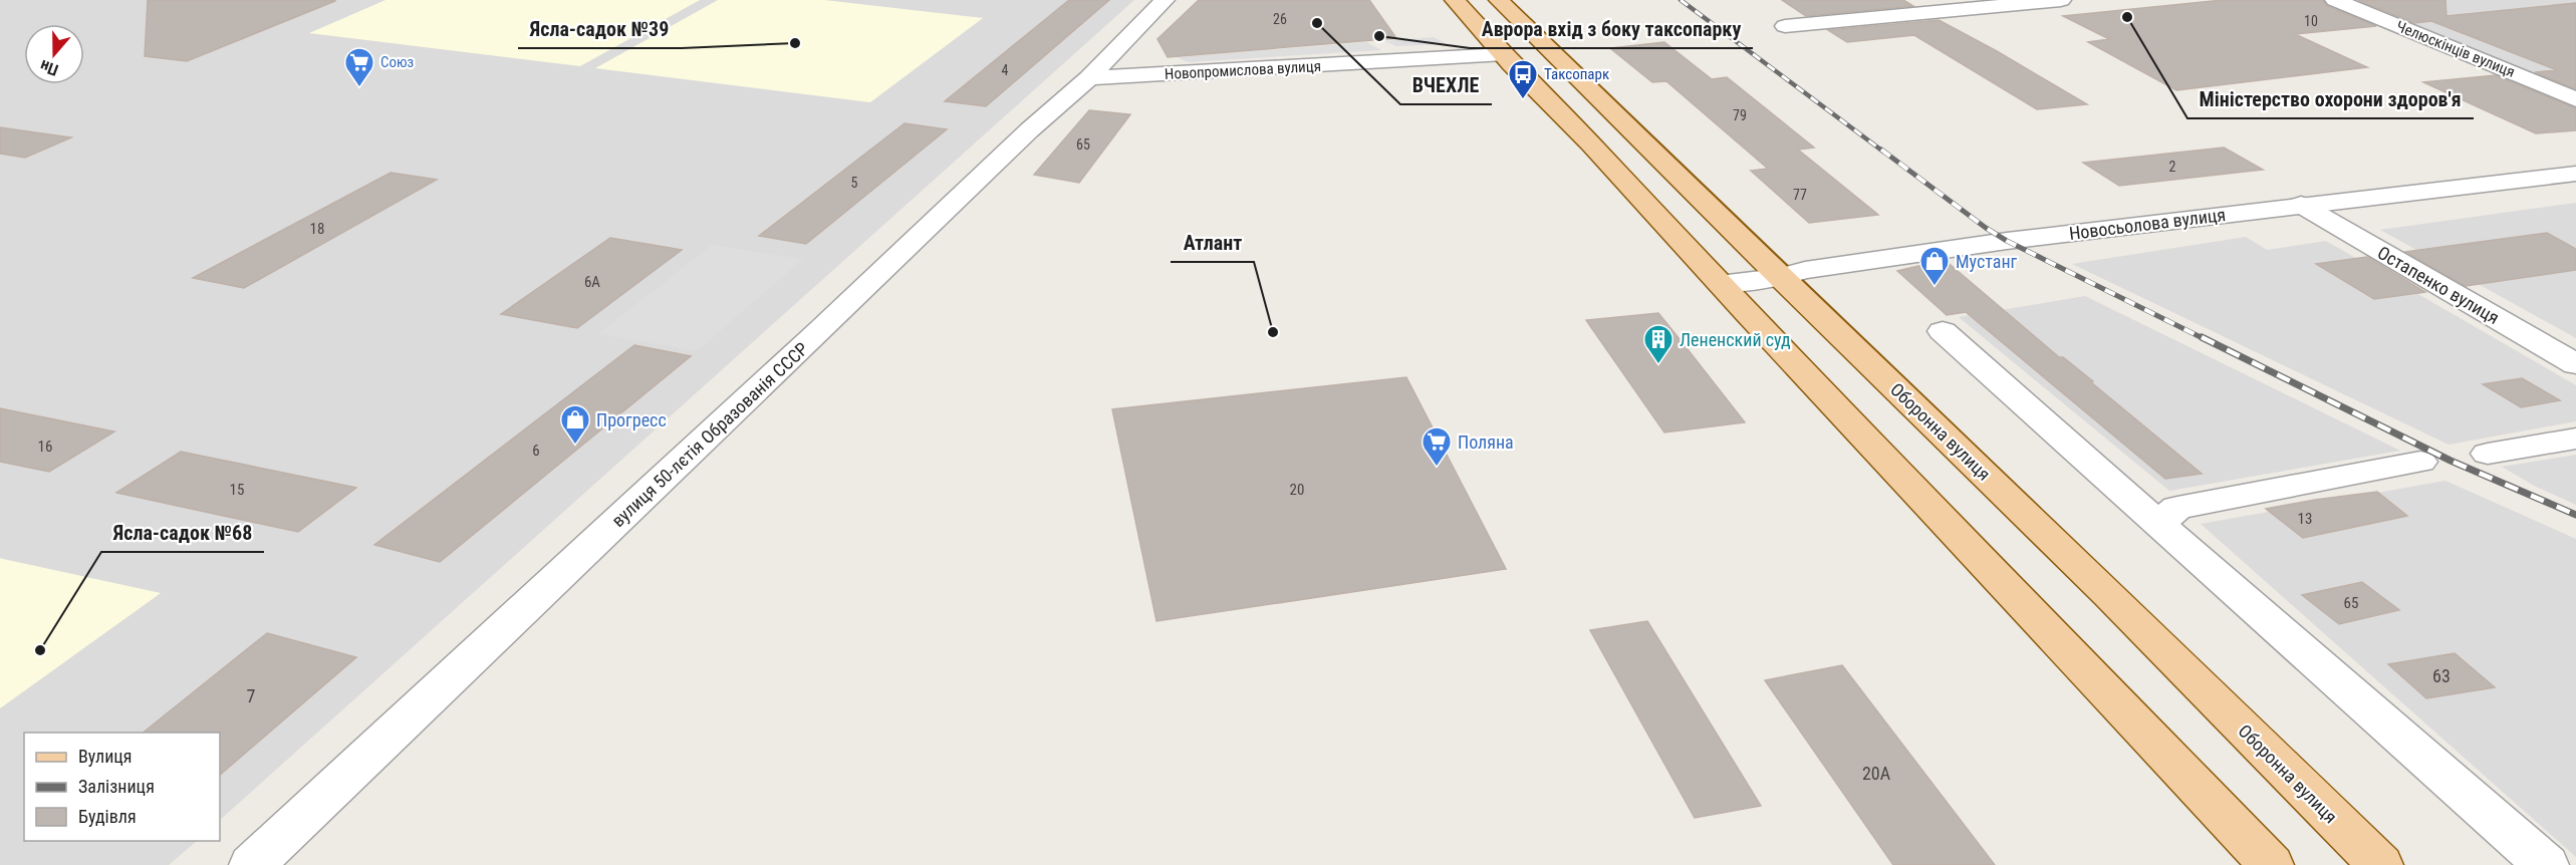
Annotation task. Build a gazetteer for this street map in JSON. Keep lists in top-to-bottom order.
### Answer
{
  "streets": {
    "main road": ["Оборонна вулиця"],
    "street": [
      "Челюскінців вулиця",
      "Новопромислова вулиця",
      "Новосьолова вулиця",
      "Остапенко вулиця",
      "вулиця 50-лєтія Образованія СССР"
    ]
  },
  "crossings": [
    ["Новопромислова вулиця", "вулиця 50-лєтія Образованія СССР"],
    ["Новосьолова вулиця", "Остапенко вулиця"],
    ["Новосьолова вулиця", "Оборонна вулиця"]
  ],
  "places": {
    "other": [
      "Міністерство охорони здоров'я",
      "ВЧЕХЛЕ",
      "Аврора вхід з боку таксопарку",
      "Ясла-садок №39",
      "Атлант",
      "Ясла-садок №68"
    ],
    "supermarket": ["Союз", "Поляна"],
    "bus stop": ["Таксопарк"],
    "shop": ["Мустанг", "Прогресс"],
    "building": ["Лененский суд"]
  },
  "house_numbers": [
    "26",
    "10",
    "4",
    "79",
    "65",
    "2",
    "5",
    "77",
    "18",
    "6А",
    "16",
    "6",
    "15",
    "20",
    "13",
    "65",
    "63",
    "7",
    "20А"
  ],
  "legend": ["Вулиця", "Залізниця", "Будівля"],
  "north": "bottom"
}
